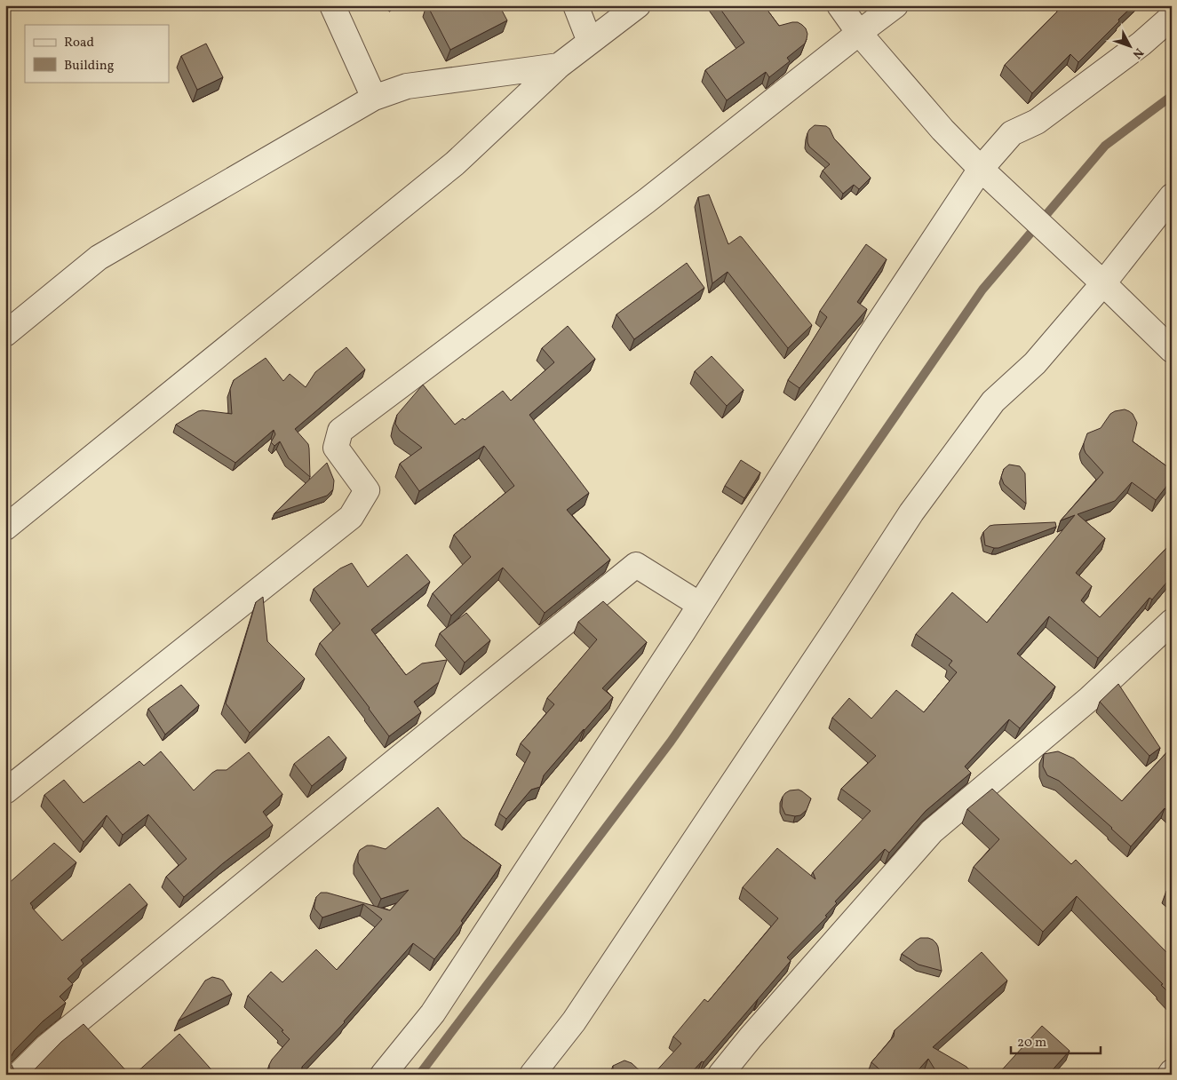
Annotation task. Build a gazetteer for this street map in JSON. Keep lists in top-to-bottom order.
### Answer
{
  "legend": ["Road", "Building"],
  "scale_bar": "20 m",
  "north": "bottom right"
}
